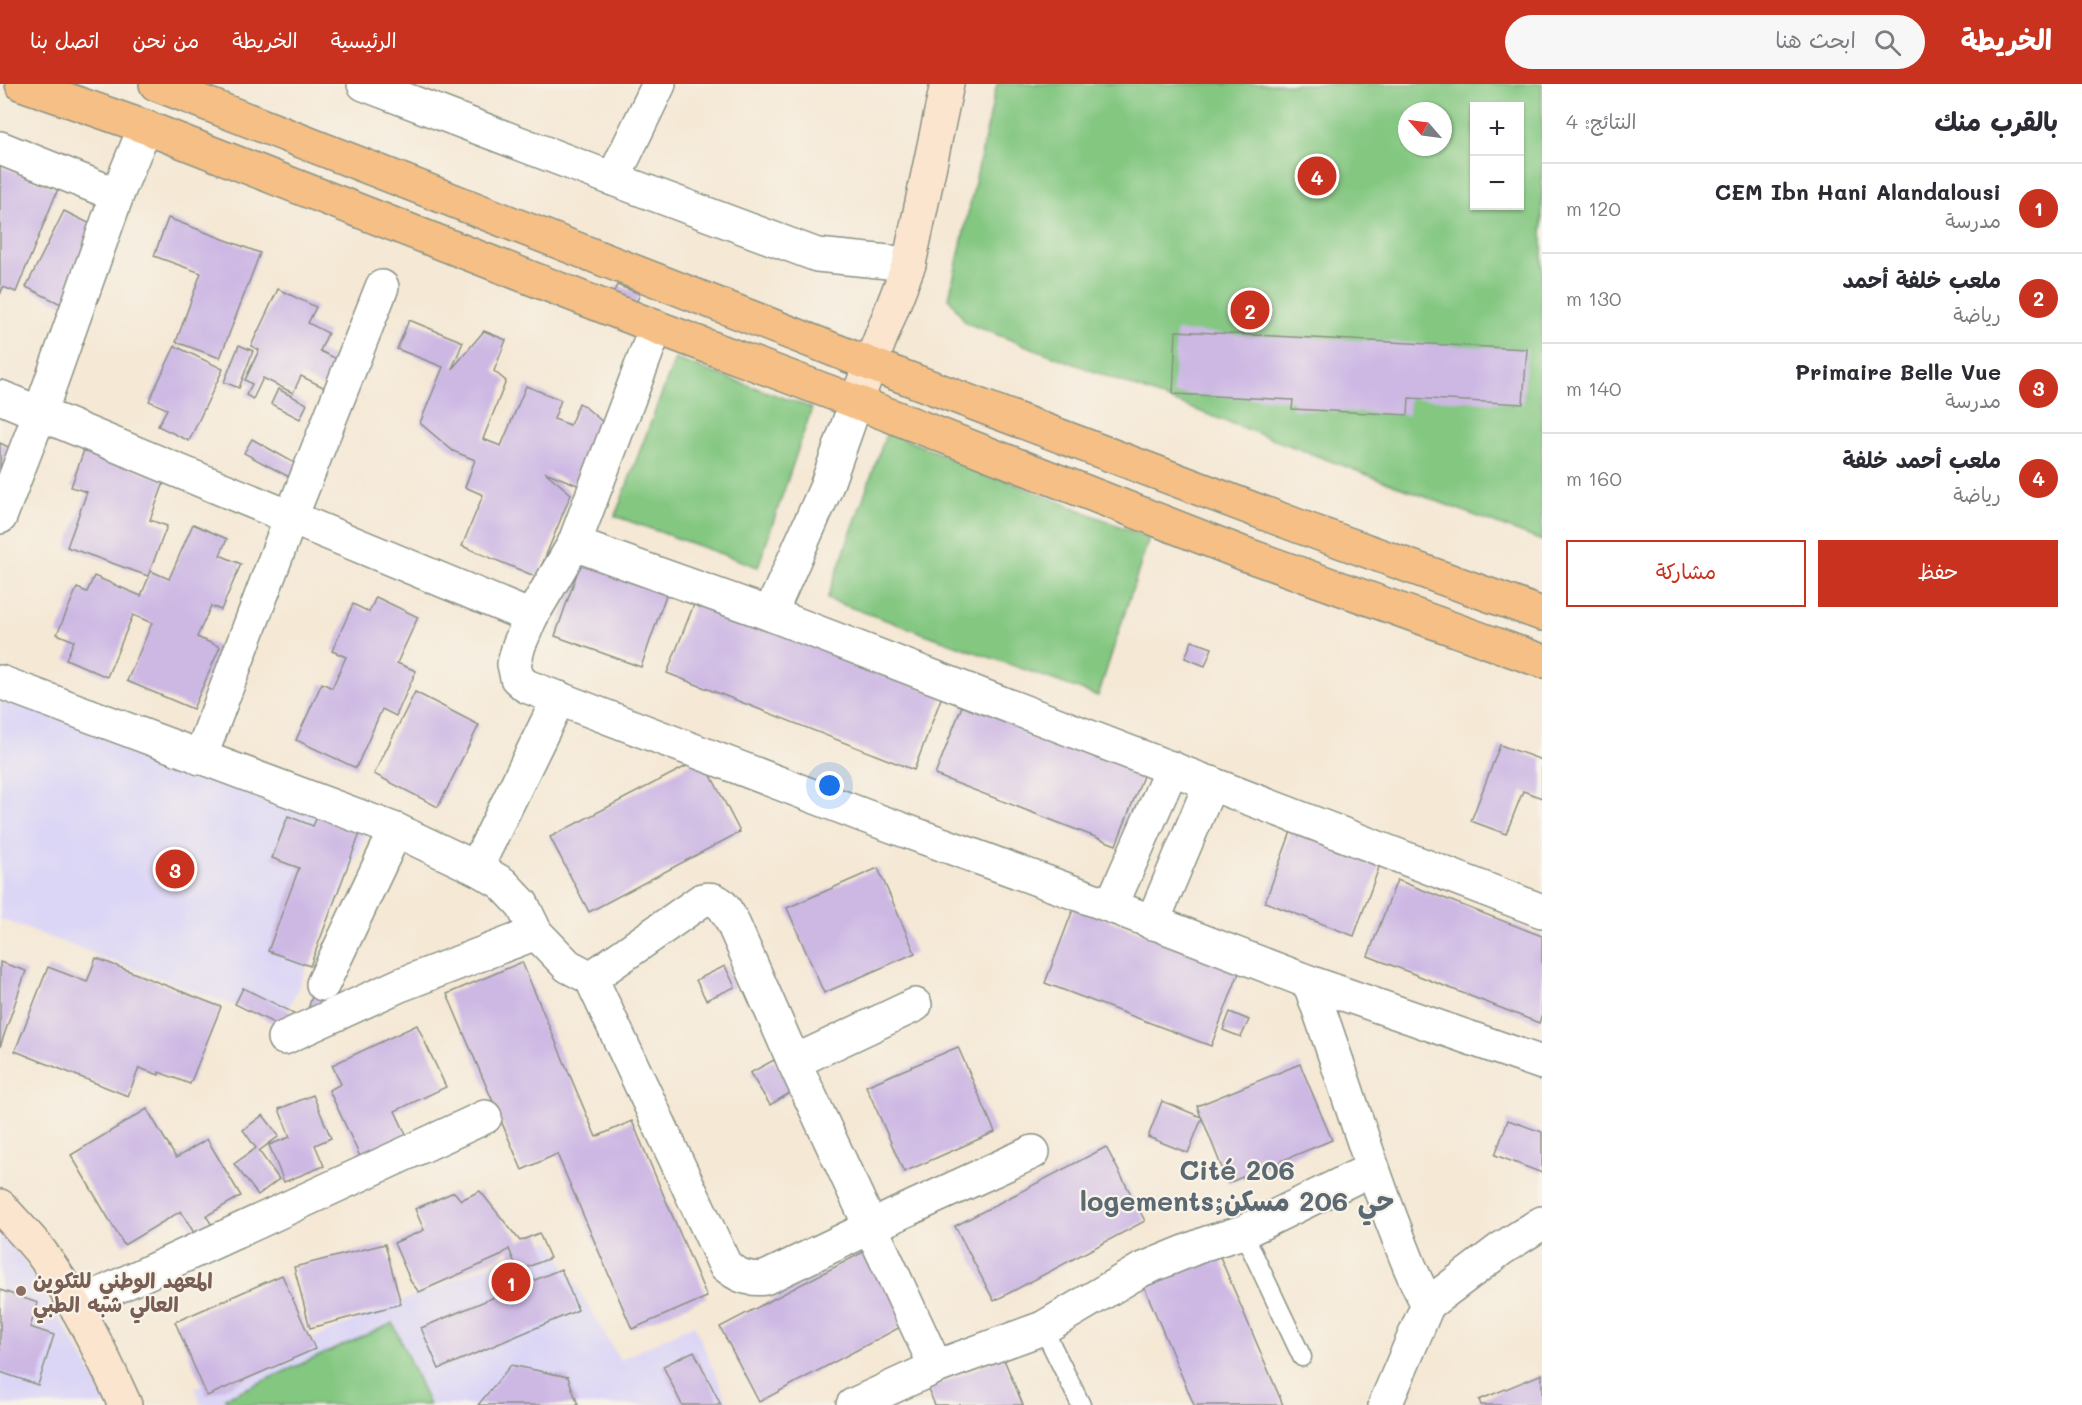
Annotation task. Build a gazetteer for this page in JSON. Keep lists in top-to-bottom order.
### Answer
{
  "districts": ["Cité 206 logements;حي 206 مسكن"],
  "places": ["المعهد الوطني للتكوين العالي شبه الطبي"],
  "north": "top left",
  "page": {
    "header": "الخريطة",
    "search": "ابحث هنا",
    "nav": [
      "الرئيسية",
      "الخريطة",
      "من نحن",
      "اتصل بنا"
    ],
    "heading": ["بالقرب منك", "النتائج: 4"],
    "map_buttons": ["+", "−"],
    "pins": [
      "4",
      "2",
      "3",
      "1"
    ],
    "list": [
      {
        "mark": "1",
        "name": "CEM Ibn Hani Alandalousi",
        "note": "مدرسة",
        "value": "120 m"
      },
      {
        "mark": "2",
        "name": "ملعب خلفة أحمد",
        "note": "رياضة",
        "value": "130 m"
      },
      {
        "mark": "3",
        "name": "Primaire Belle Vue",
        "note": "مدرسة",
        "value": "140 m"
      },
      {
        "mark": "4",
        "name": "ملعب أحمد خلفة",
        "note": "رياضة",
        "value": "160 m"
      }
    ],
    "buttons": ["حفظ", "مشاركة"]
  }
}
